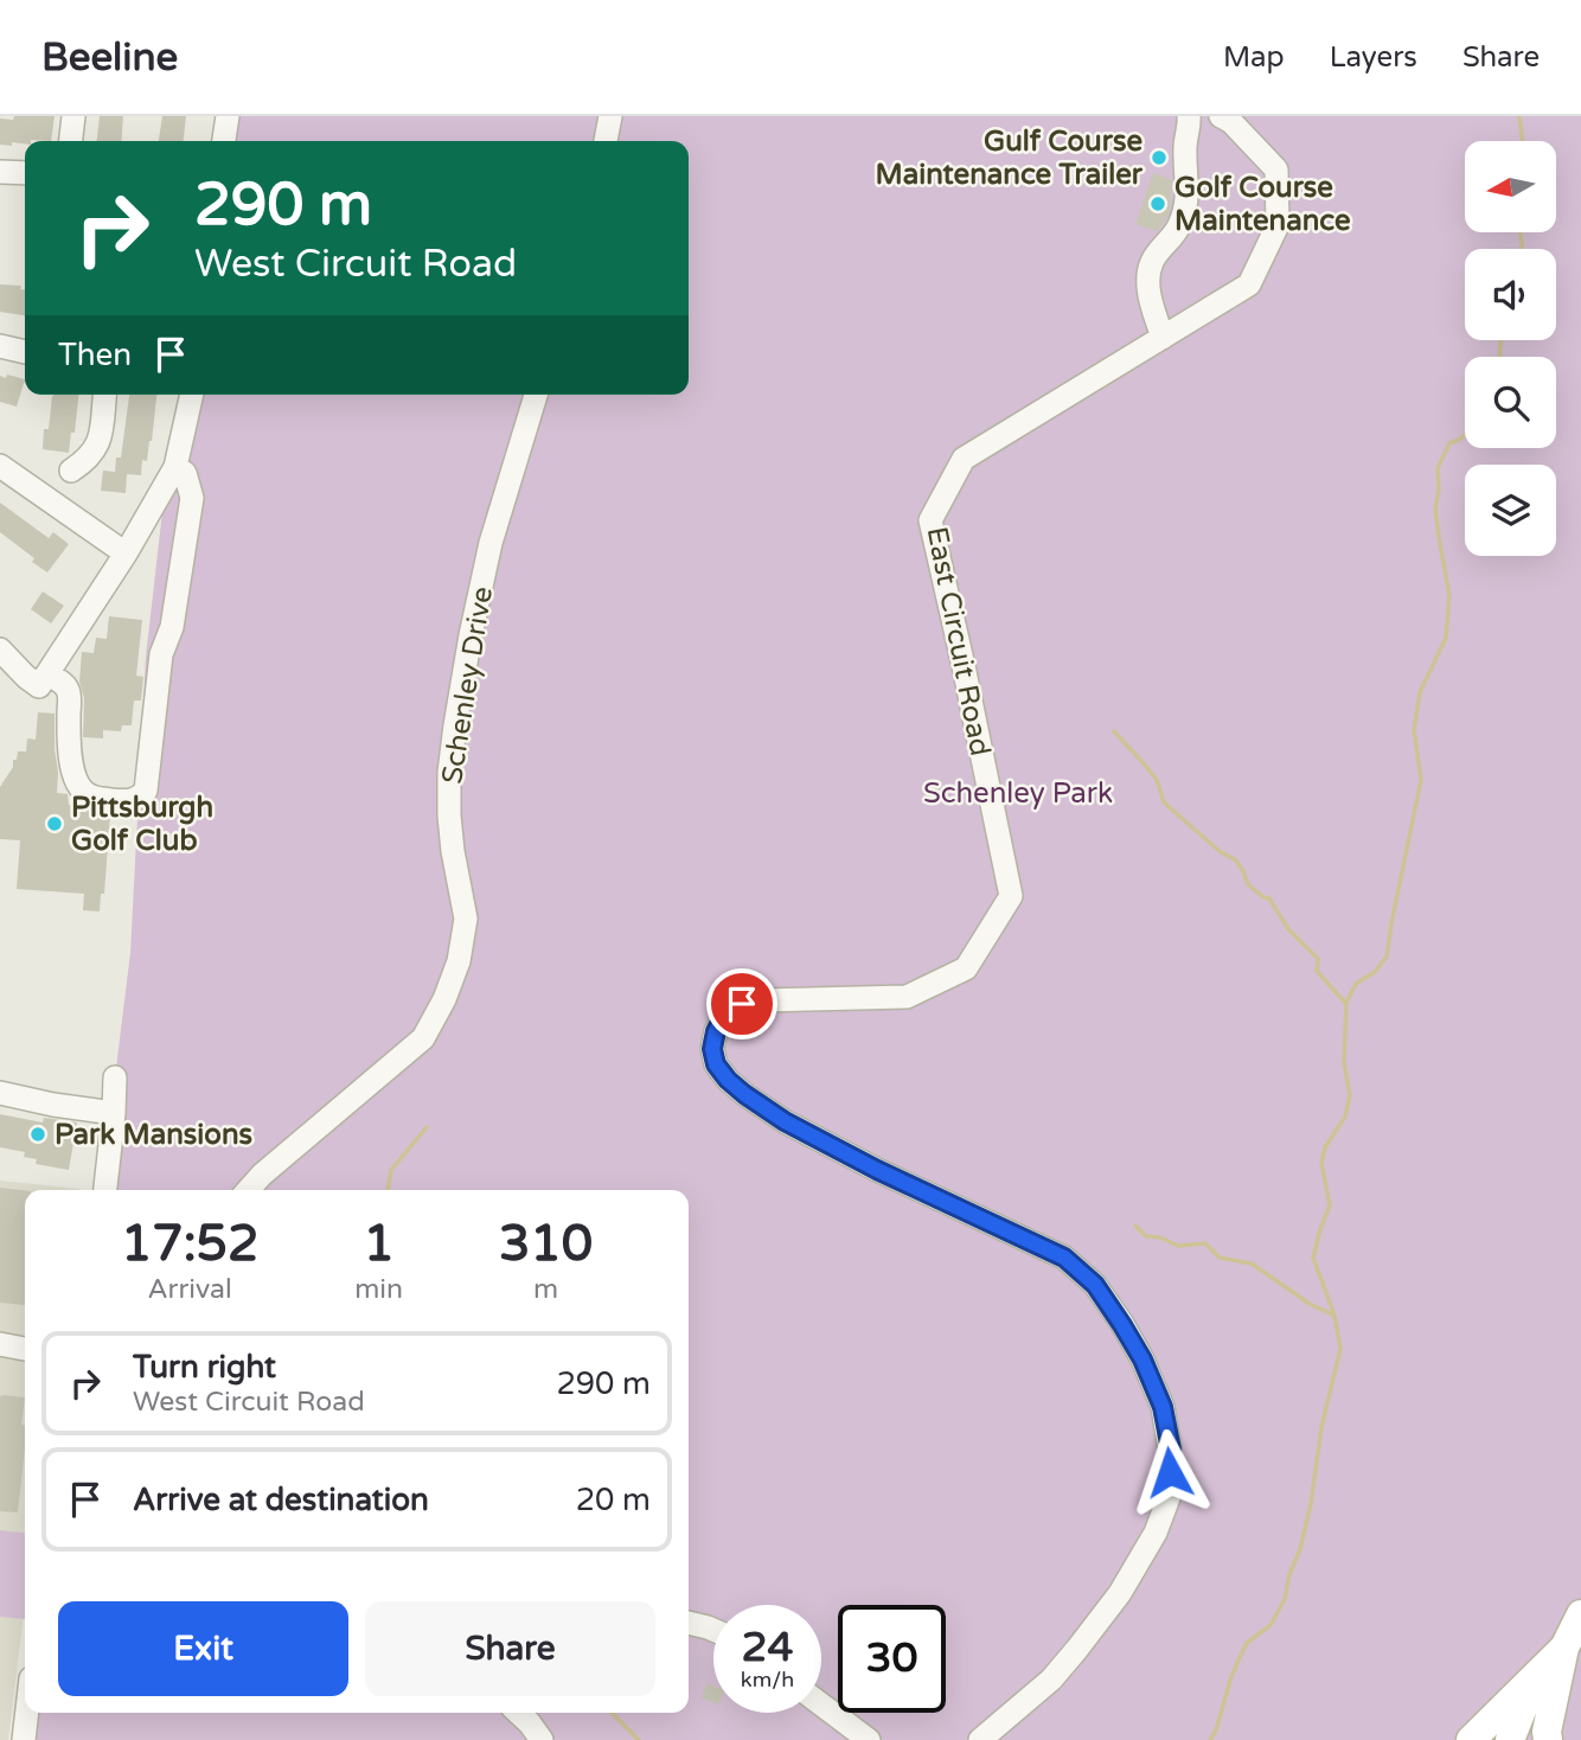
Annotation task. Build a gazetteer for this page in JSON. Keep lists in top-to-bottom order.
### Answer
{
  "streets": {
    "street": ["East Circuit Road", "Schenley Drive"]
  },
  "parks": ["Schenley Park"],
  "places": [
    "Gulf Course Maintenance Trailer",
    "Golf Course Maintenance",
    "Pittsburgh Golf Club",
    "Park Mansions"
  ],
  "north": "left",
  "page": {
    "header": "Beeline",
    "nav": ["Map", "Layers", "Share"],
    "turn": ["290 m", "West Circuit Road"],
    "then": "Then",
    "eta": [
      "17:52",
      "Arrival",
      "1",
      "min",
      "310",
      "m"
    ],
    "list": [
      {
        "name": "Turn right",
        "note": "West Circuit Road",
        "value": "290 m"
      },
      {
        "name": "Arrive at destination",
        "value": "20 m"
      }
    ],
    "buttons": ["Exit", "Share"],
    "speed": "24 km/h",
    "limit": "30"
  }
}
